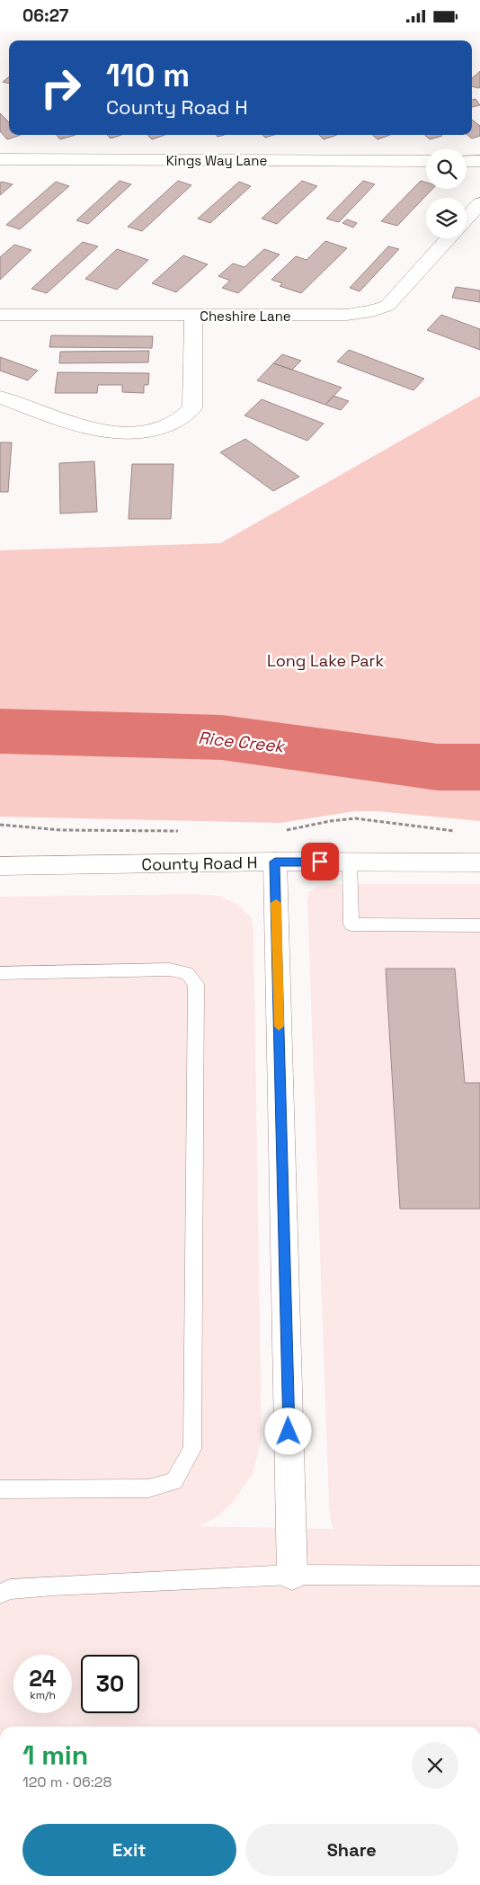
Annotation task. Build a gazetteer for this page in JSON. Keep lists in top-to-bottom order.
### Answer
{
  "streets": {
    "street": ["Kings Way Lane", "Cheshire Lane", "County Road H"]
  },
  "water": ["Rice Creek"],
  "parks": ["Long Lake Park"],
  "page": {
    "status": "06:27",
    "turn": ["110 m", "County Road H"],
    "speed": "24 km/h",
    "limit": "30",
    "heading": ["1 min", "120 m · 06:28"],
    "buttons": ["Exit", "Share"]
  }
}
